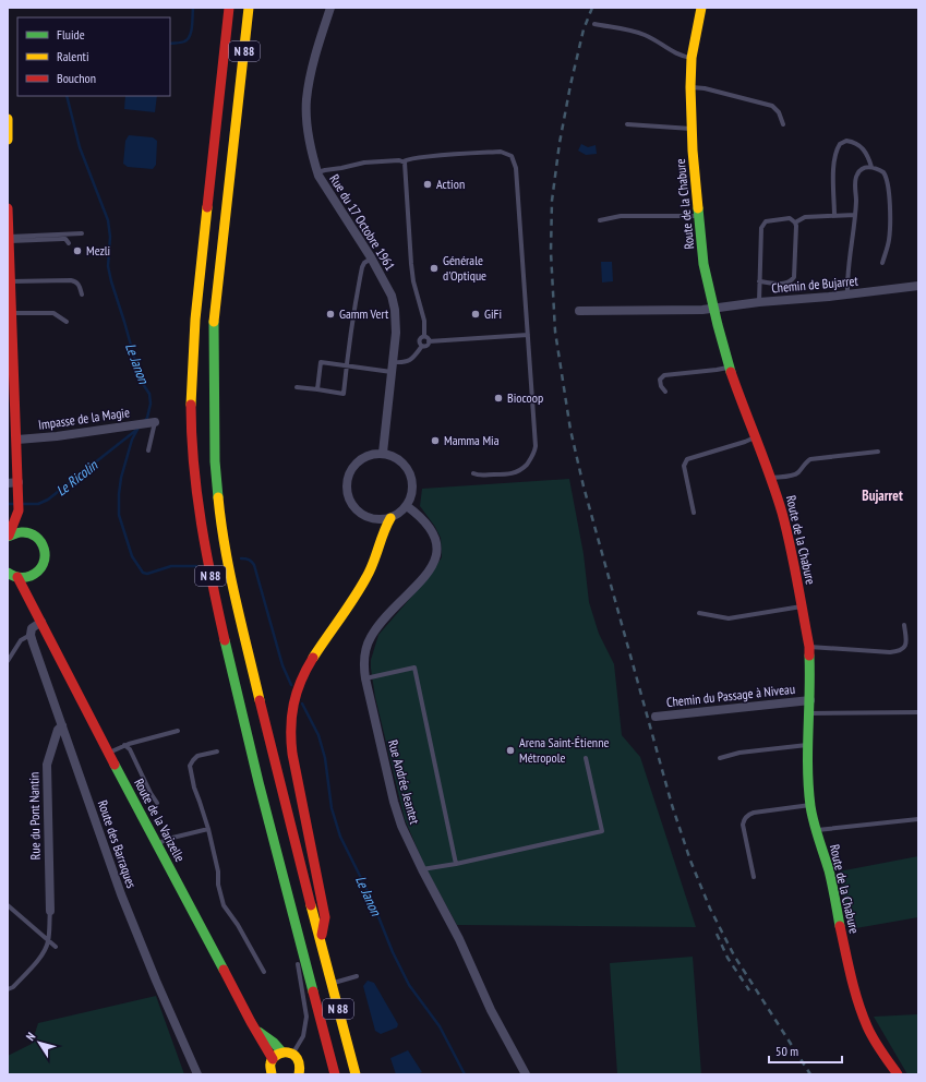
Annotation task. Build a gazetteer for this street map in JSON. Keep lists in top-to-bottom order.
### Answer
{
  "streets": {
    "main road": ["N 88", "Route de la Chabure", "Route de la Varizelle"],
    "street": [
      "Rue du 17 Octobre 1961",
      "Chemin de Bujarret",
      "Impasse de la Magie",
      "Chemin du Passage à Niveau",
      "Rue Andrée Jeantet",
      "Rue du Pont Nantin",
      "Route des Barraques"
    ]
  },
  "crossings": [
    ["Route de la Chabure", "Chemin de Bujarret"],
    ["Route de la Chabure", "Chemin du Passage à Niveau"],
    ["Rue du 17 Octobre 1961", "Rue Andrée Jeantet"],
    ["Rue du Pont Nantin", "Route des Barraques"]
  ],
  "districts": ["Bujarret"],
  "water": ["Le Janon", "Le Ricolin"],
  "places": [
    "Action",
    "Mezli",
    "Générale d'Optique",
    "Gamm Vert",
    "GiFi",
    "Biocoop",
    "Mamma Mia",
    "Arena Saint-Étienne Métropole"
  ],
  "legend": ["Fluide", "Ralenti", "Bouchon"],
  "scale_bar": "50 m",
  "north": "top left"
}
